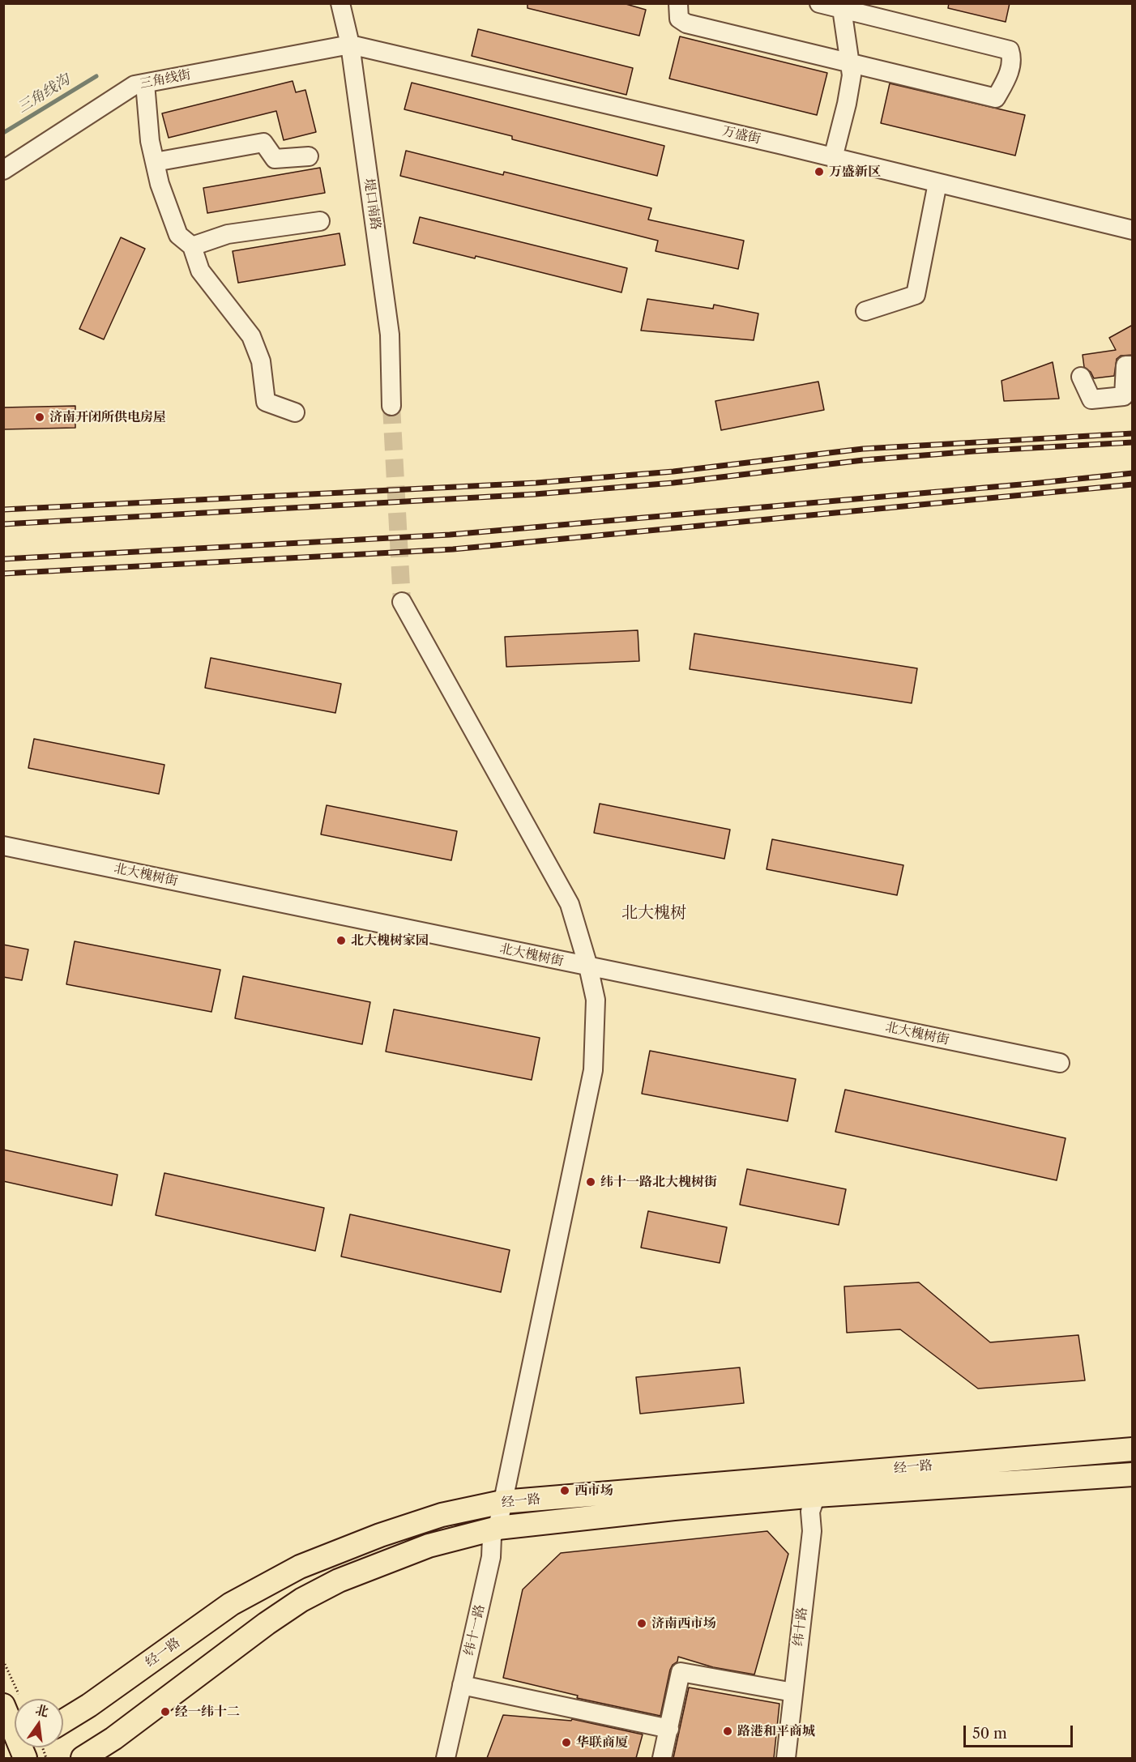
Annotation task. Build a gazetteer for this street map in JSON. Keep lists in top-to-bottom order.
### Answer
{
  "streets": {
    "main road": ["经一路"],
    "street": [
      "三角线街",
      "万盛街",
      "堤口南路",
      "北大槐树街",
      "纬十路",
      "纬十一路"
    ]
  },
  "crossings": [
    ["三角线街", "万盛街"],
    ["三角线街", "堤口南路"],
    ["万盛街", "堤口南路"],
    ["北大槐树街", "纬十一路"],
    ["经一路", "纬十路"],
    ["经一路", "纬十一路"]
  ],
  "districts": ["北大槐树"],
  "water": ["三角线沟"],
  "places": [
    "万盛新区",
    "济南开闭所供电房屋",
    "北大槐树家园",
    "纬十一路北大槐树街",
    "西市场",
    "济南西市场",
    "经一纬十二",
    "路港和平商城",
    "华联商厦"
  ],
  "scale_bar": "50 m",
  "north": "top"
}
